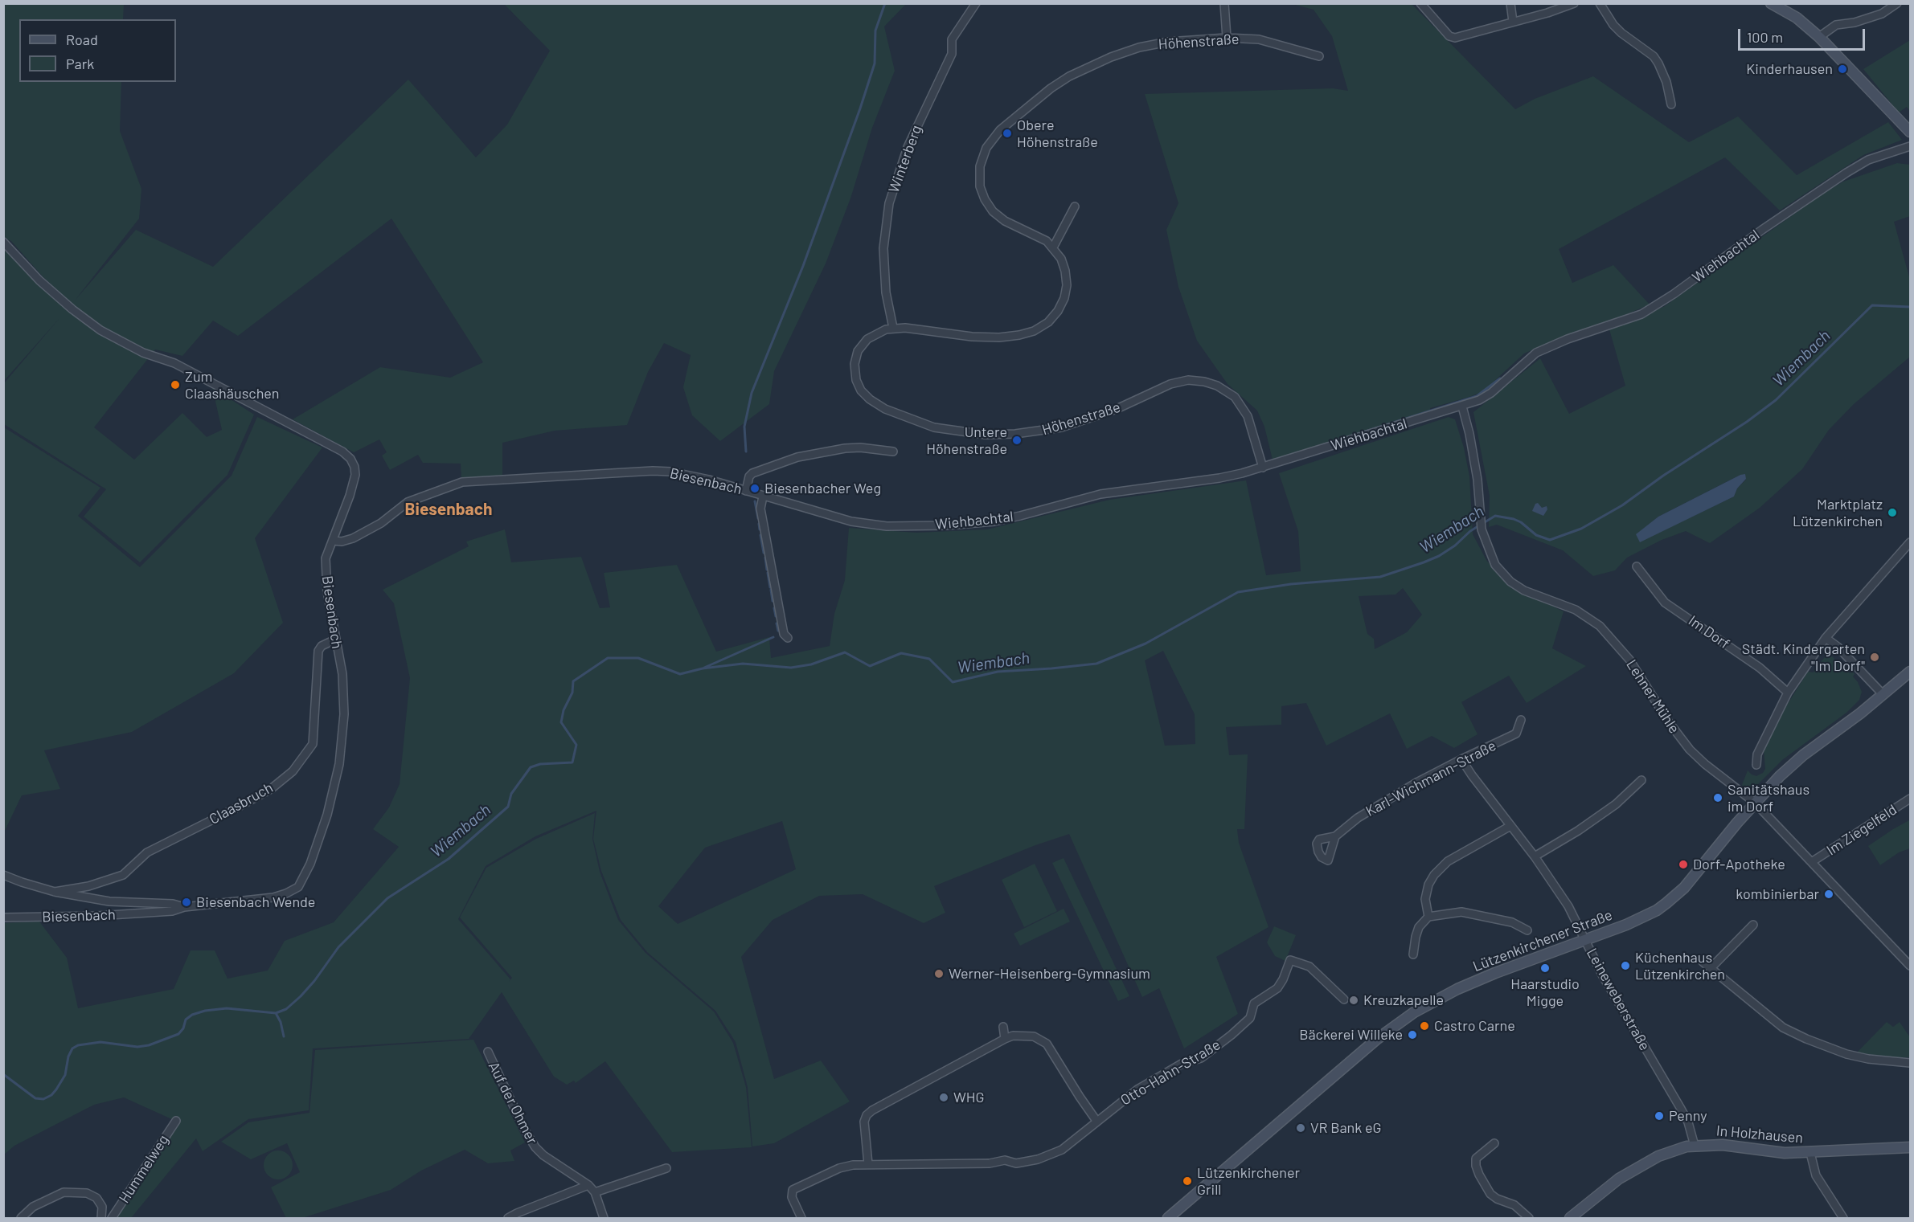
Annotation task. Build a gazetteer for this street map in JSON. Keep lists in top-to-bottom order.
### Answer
{
  "streets": {
    "main road": ["Lützenkirchener Straße", "In Holzhausen"],
    "street": [
      "Höhenstraße",
      "Winterberg",
      "Wiehbachtal",
      "Biesenbach",
      "Im Dorf",
      "Lehner Mühle",
      "Karl-Wichmann-Straße",
      "Claasbruch",
      "Im Ziegelfeld",
      "Leineweberstraße",
      "Otto-Hahn-Straße",
      "Auf der Ohmer",
      "Hummelweg"
    ]
  },
  "crossings": [
    ["Höhenstraße", "Winterberg"],
    ["Höhenstraße", "Wiehbachtal"],
    ["Wiehbachtal", "Biesenbach"],
    ["Wiehbachtal", "Lehner Mühle"],
    ["Biesenbach", "Claasbruch"],
    ["Lehner Mühle", "Im Ziegelfeld"],
    ["Lehner Mühle", "Lützenkirchener Straße"],
    ["Karl-Wichmann-Straße", "Leineweberstraße"],
    ["Lützenkirchener Straße", "Leineweberstraße"],
    ["Leineweberstraße", "In Holzhausen"]
  ],
  "districts": ["Biesenbach"],
  "water": ["Wiembach"],
  "places": [
    "Kinderhausen",
    "Obere Höhenstraße",
    "Zum Claashäuschen",
    "Untere Höhenstraße",
    "Biesenbacher Weg",
    "Marktplatz Lützenkirchen",
    "Städt. Kindergarten \"Im Dorf\"",
    "Sanitätshaus im Dorf",
    "Dorf-Apotheke",
    "kombinierbar",
    "Biesenbach Wende",
    "Küchenhaus Lützenkirchen",
    "Haarstudio Migge",
    "Werner-Heisenberg-Gymnasium",
    "Kreuzkapelle",
    "Castro Carne",
    "Bäckerei Willeke",
    "WHG",
    "Penny",
    "VR Bank eG",
    "Lützenkirchener Grill"
  ],
  "legend": ["Road", "Park"],
  "scale_bar": "100 m"
}
